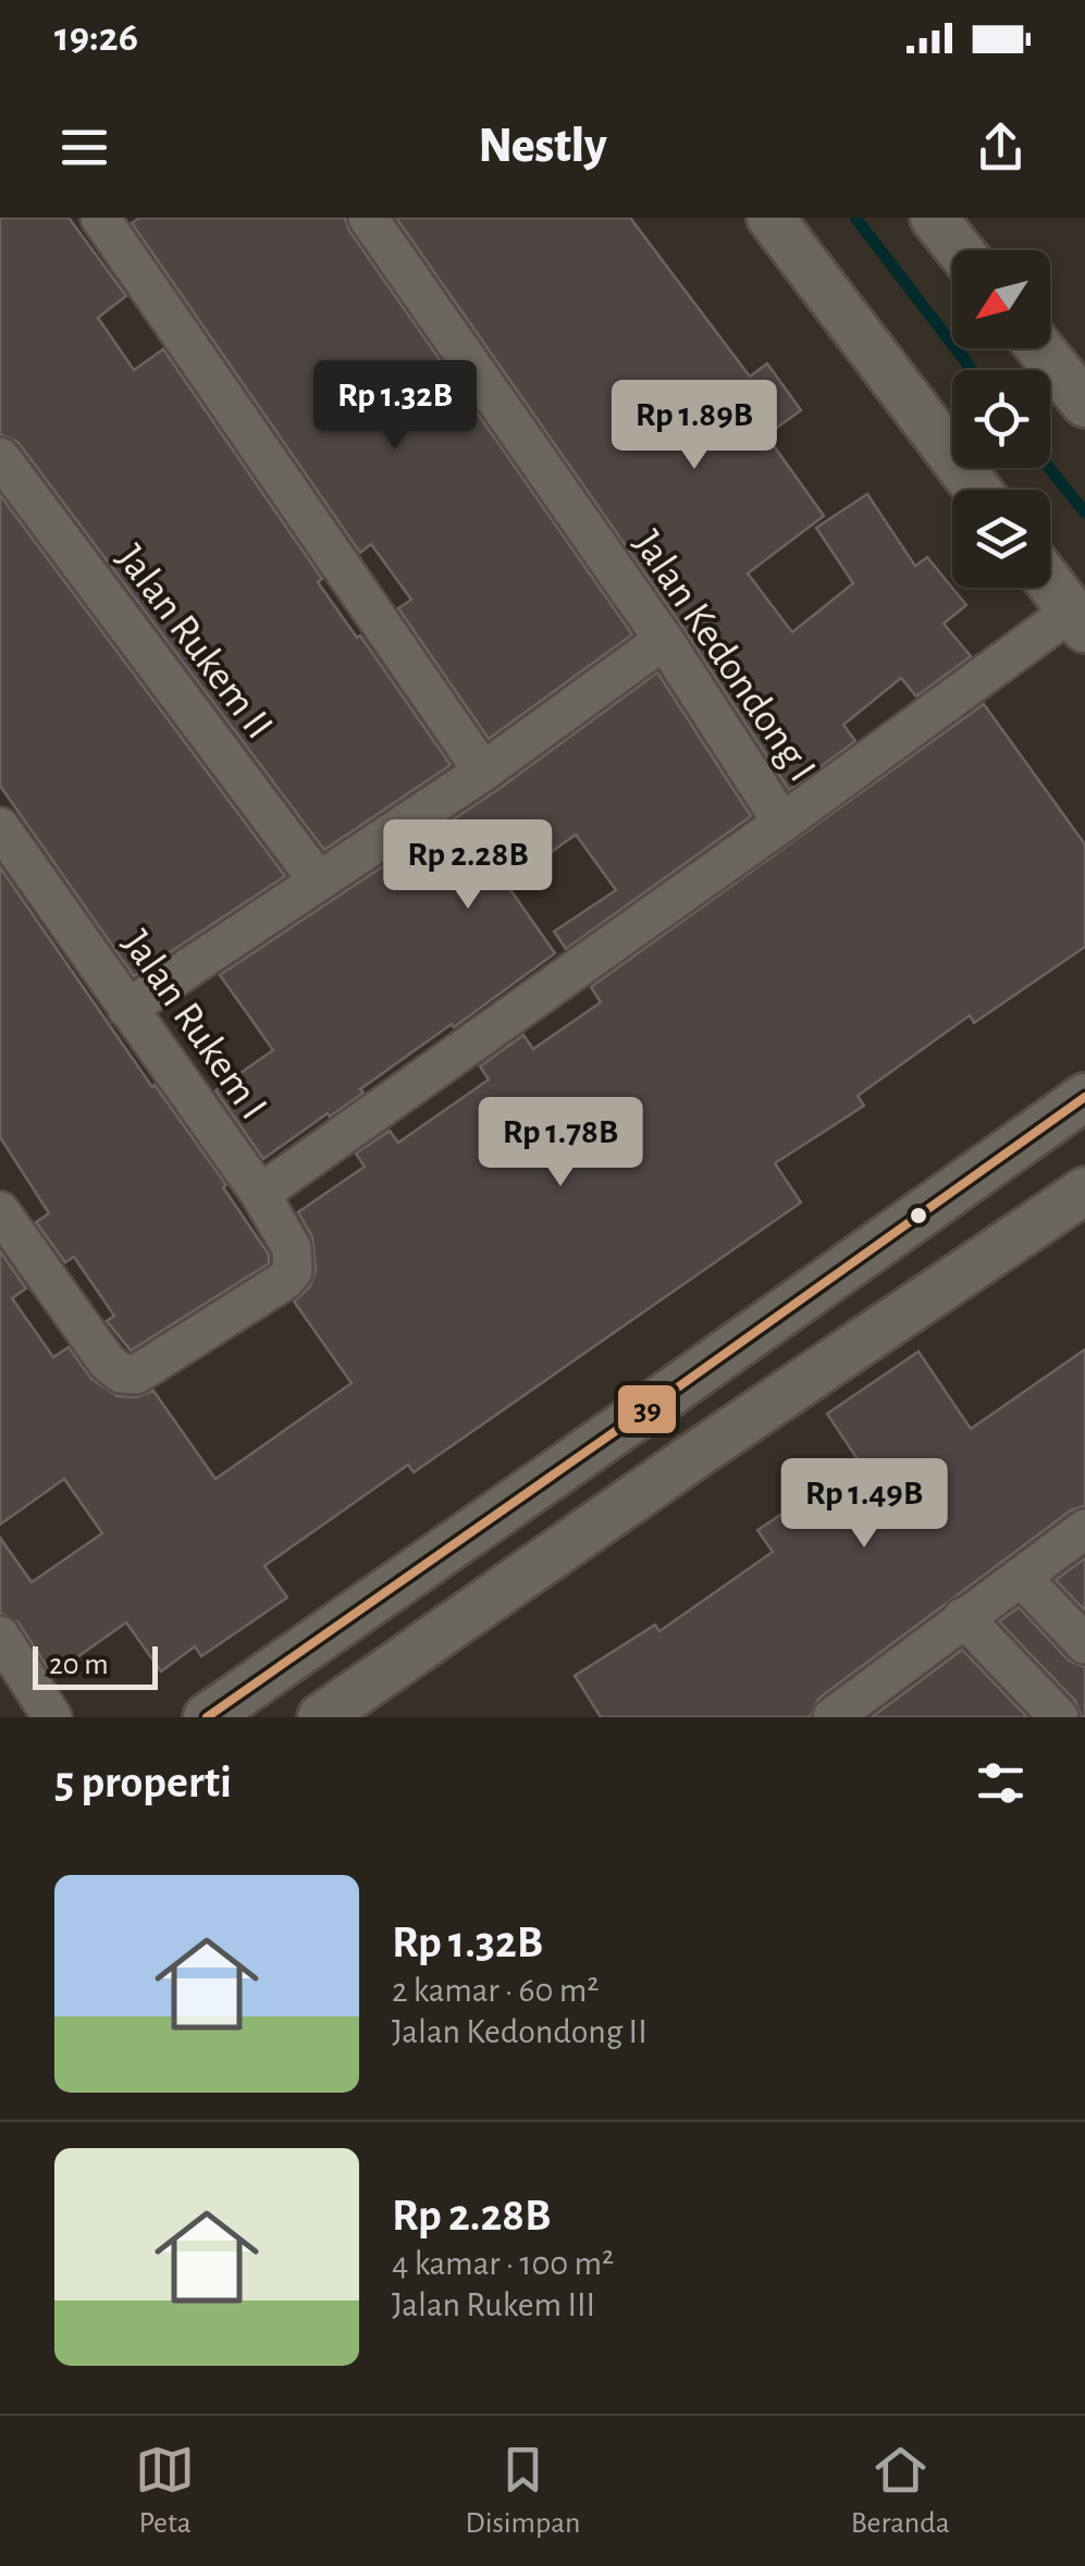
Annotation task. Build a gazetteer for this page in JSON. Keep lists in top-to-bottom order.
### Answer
{
  "streets": {
    "street": ["Jalan Rukem II", "Jalan Kedondong I", "Jalan Rukem I"]
  },
  "crossings": [
    ["Jalan Kedondong I", "Jalan Rukem I"]
  ],
  "lines": ["transit line 39"],
  "scale_bar": "20 m",
  "north": "bottom left",
  "page": {
    "status": "19:26",
    "header": "Nestly",
    "price": [
      "Rp 1.32B",
      "Rp 1.89B",
      "Rp 2.28B",
      "Rp 1.78B",
      "Rp 1.49B"
    ],
    "scale": "20 m",
    "heading": "5 properti",
    "list": [
      {
        "name": "Rp 1.32B",
        "note": "2 kamar · 60 m² · Jalan Kedondong II"
      },
      {
        "name": "Rp 2.28B",
        "note": "4 kamar · 100 m² · Jalan Rukem III"
      }
    ],
    "tabs": ["Peta", "Disimpan", "Beranda"]
  }
}
